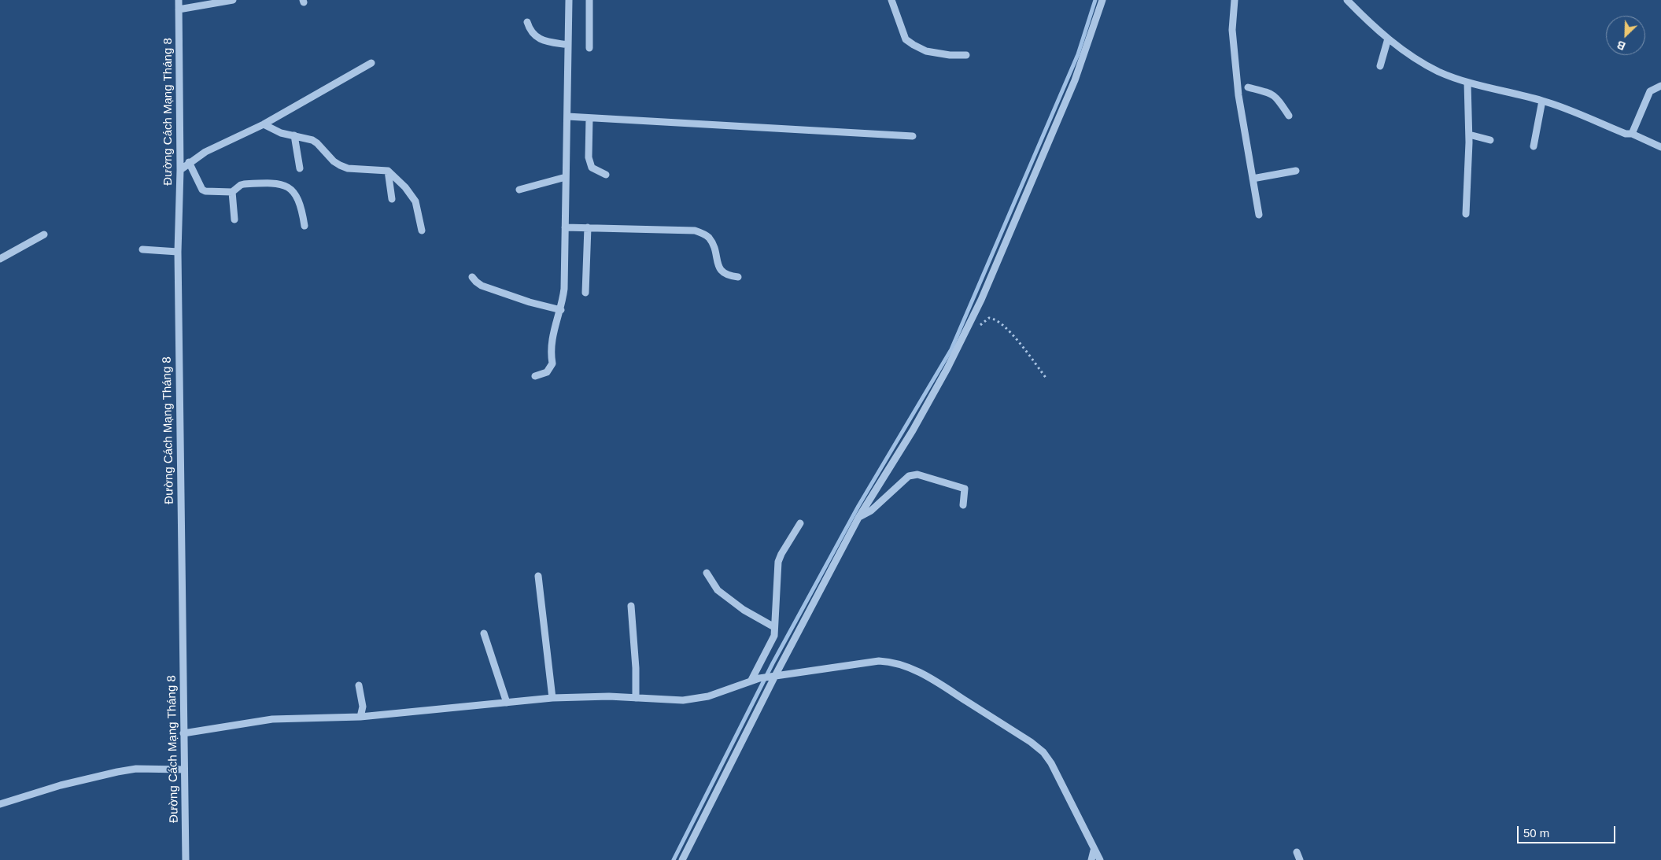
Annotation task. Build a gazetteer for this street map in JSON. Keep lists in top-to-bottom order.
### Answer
{
  "streets": {
    "street": ["Đường Cách Mạng Tháng 8"]
  },
  "scale_bar": "50 m",
  "north": "bottom left"
}
